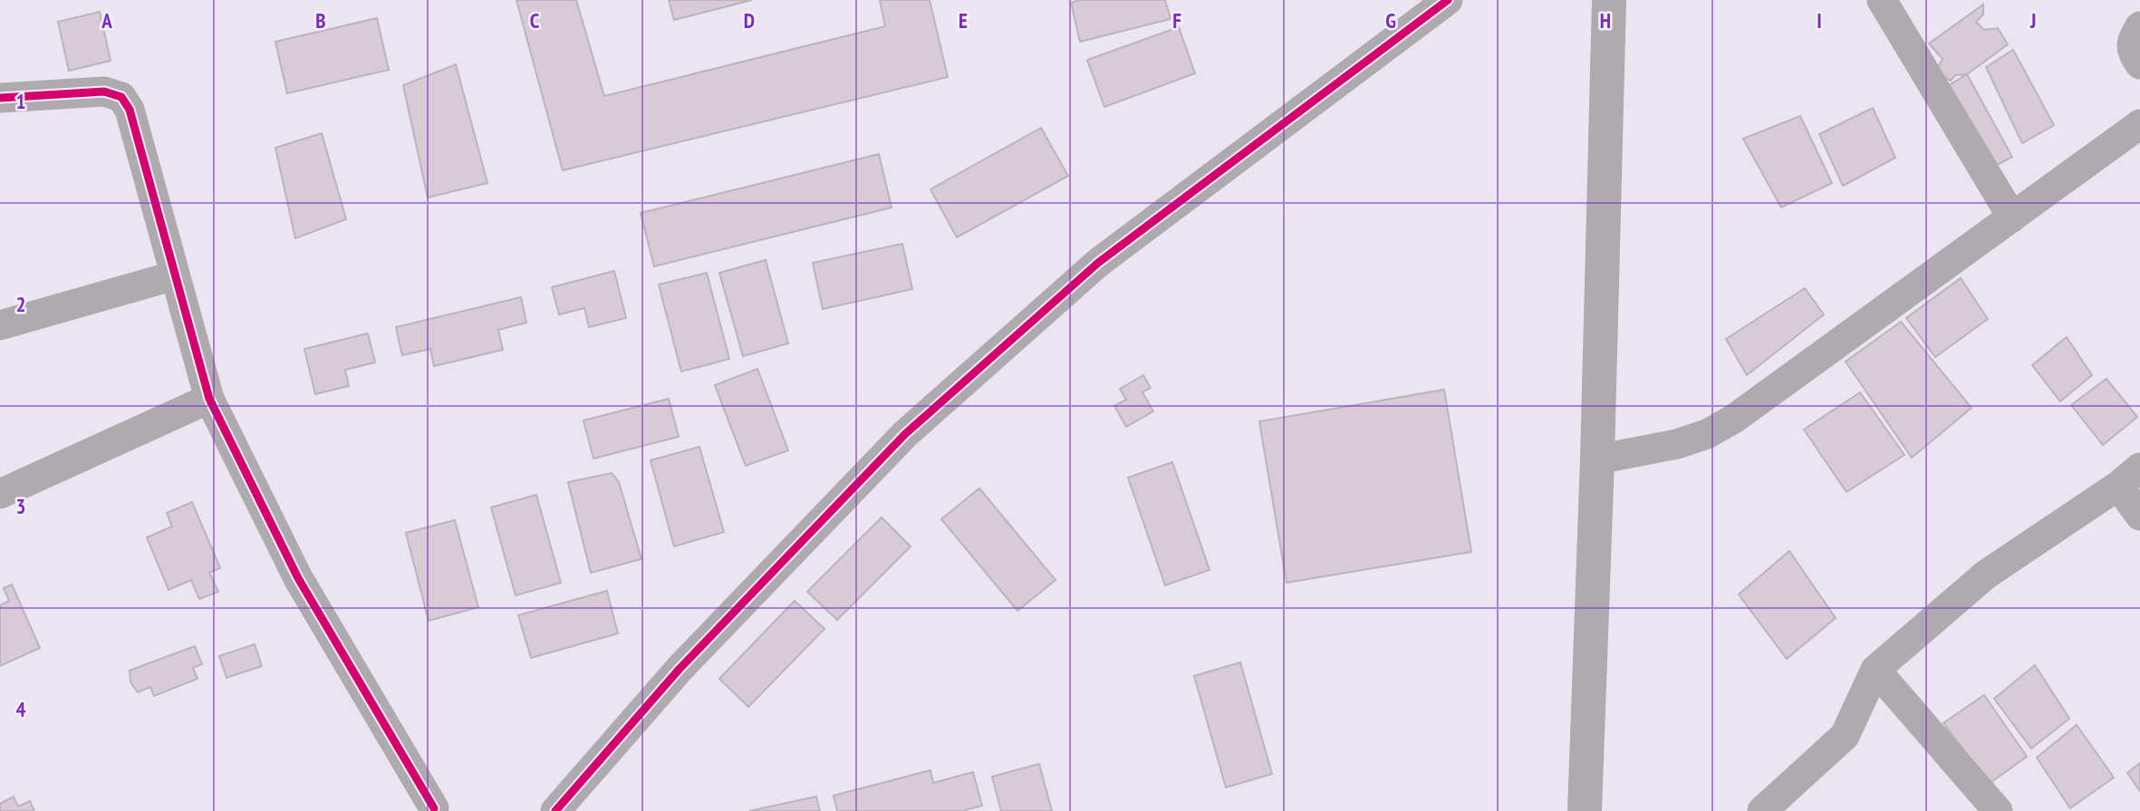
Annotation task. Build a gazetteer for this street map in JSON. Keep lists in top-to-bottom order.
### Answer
{
  "grid": {
    "columns": [
      "A",
      "B",
      "C",
      "D",
      "E",
      "F",
      "G",
      "H",
      "I",
      "J"
    ],
    "rows": [
      "1",
      "2",
      "3",
      "4"
    ]
  }
}
